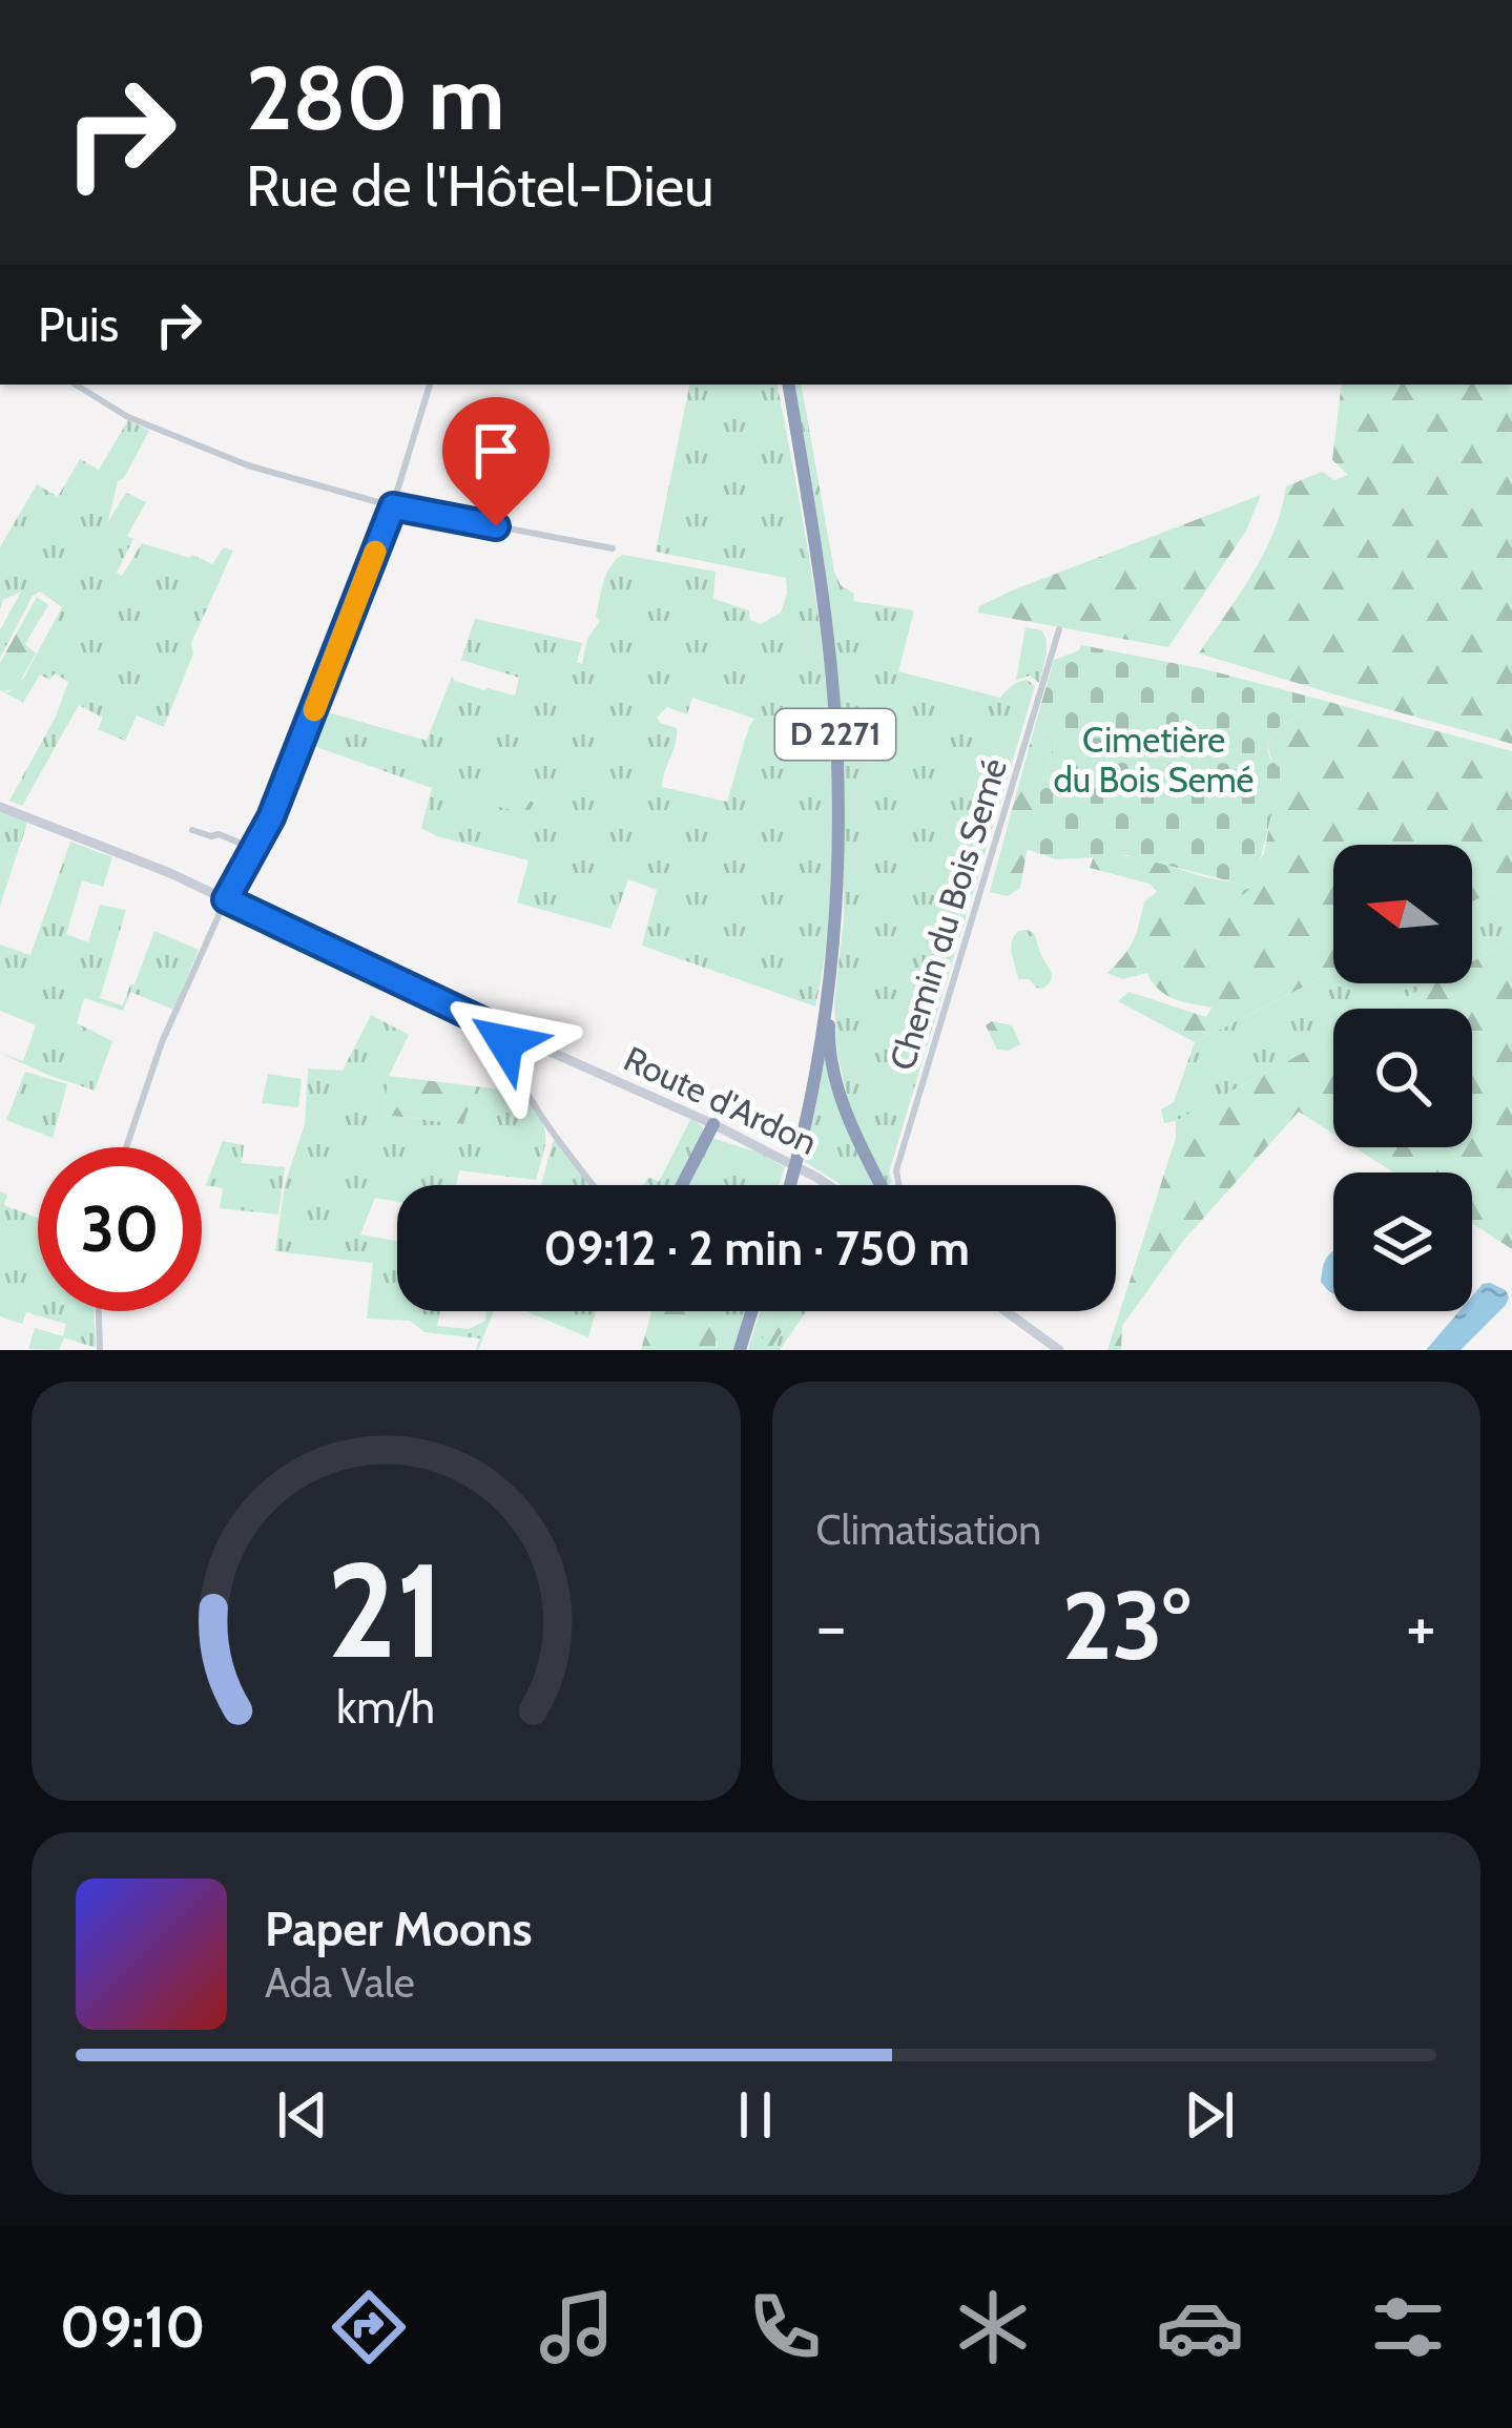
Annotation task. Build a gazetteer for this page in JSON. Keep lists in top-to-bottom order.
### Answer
{
  "streets": {
    "highway": ["D 2271"],
    "street": ["Chemin du Bois Semé", "Route d'Ardon"]
  },
  "parks": ["Cimetière du Bois Semé"],
  "north": "left",
  "page": {
    "turn": ["280 m", "Rue de l'Hôtel-Dieu"],
    "then": "Puis",
    "limit": "30",
    "trip": "09:12 · 2 min · 750 m",
    "tile": "Climatisation",
    "heat": ["−", "23°", "+"],
    "song": ["Paper Moons", "Ada Vale"],
    "tabs": "09:10",
    "gauge": ["21", "km/h"]
  }
}
